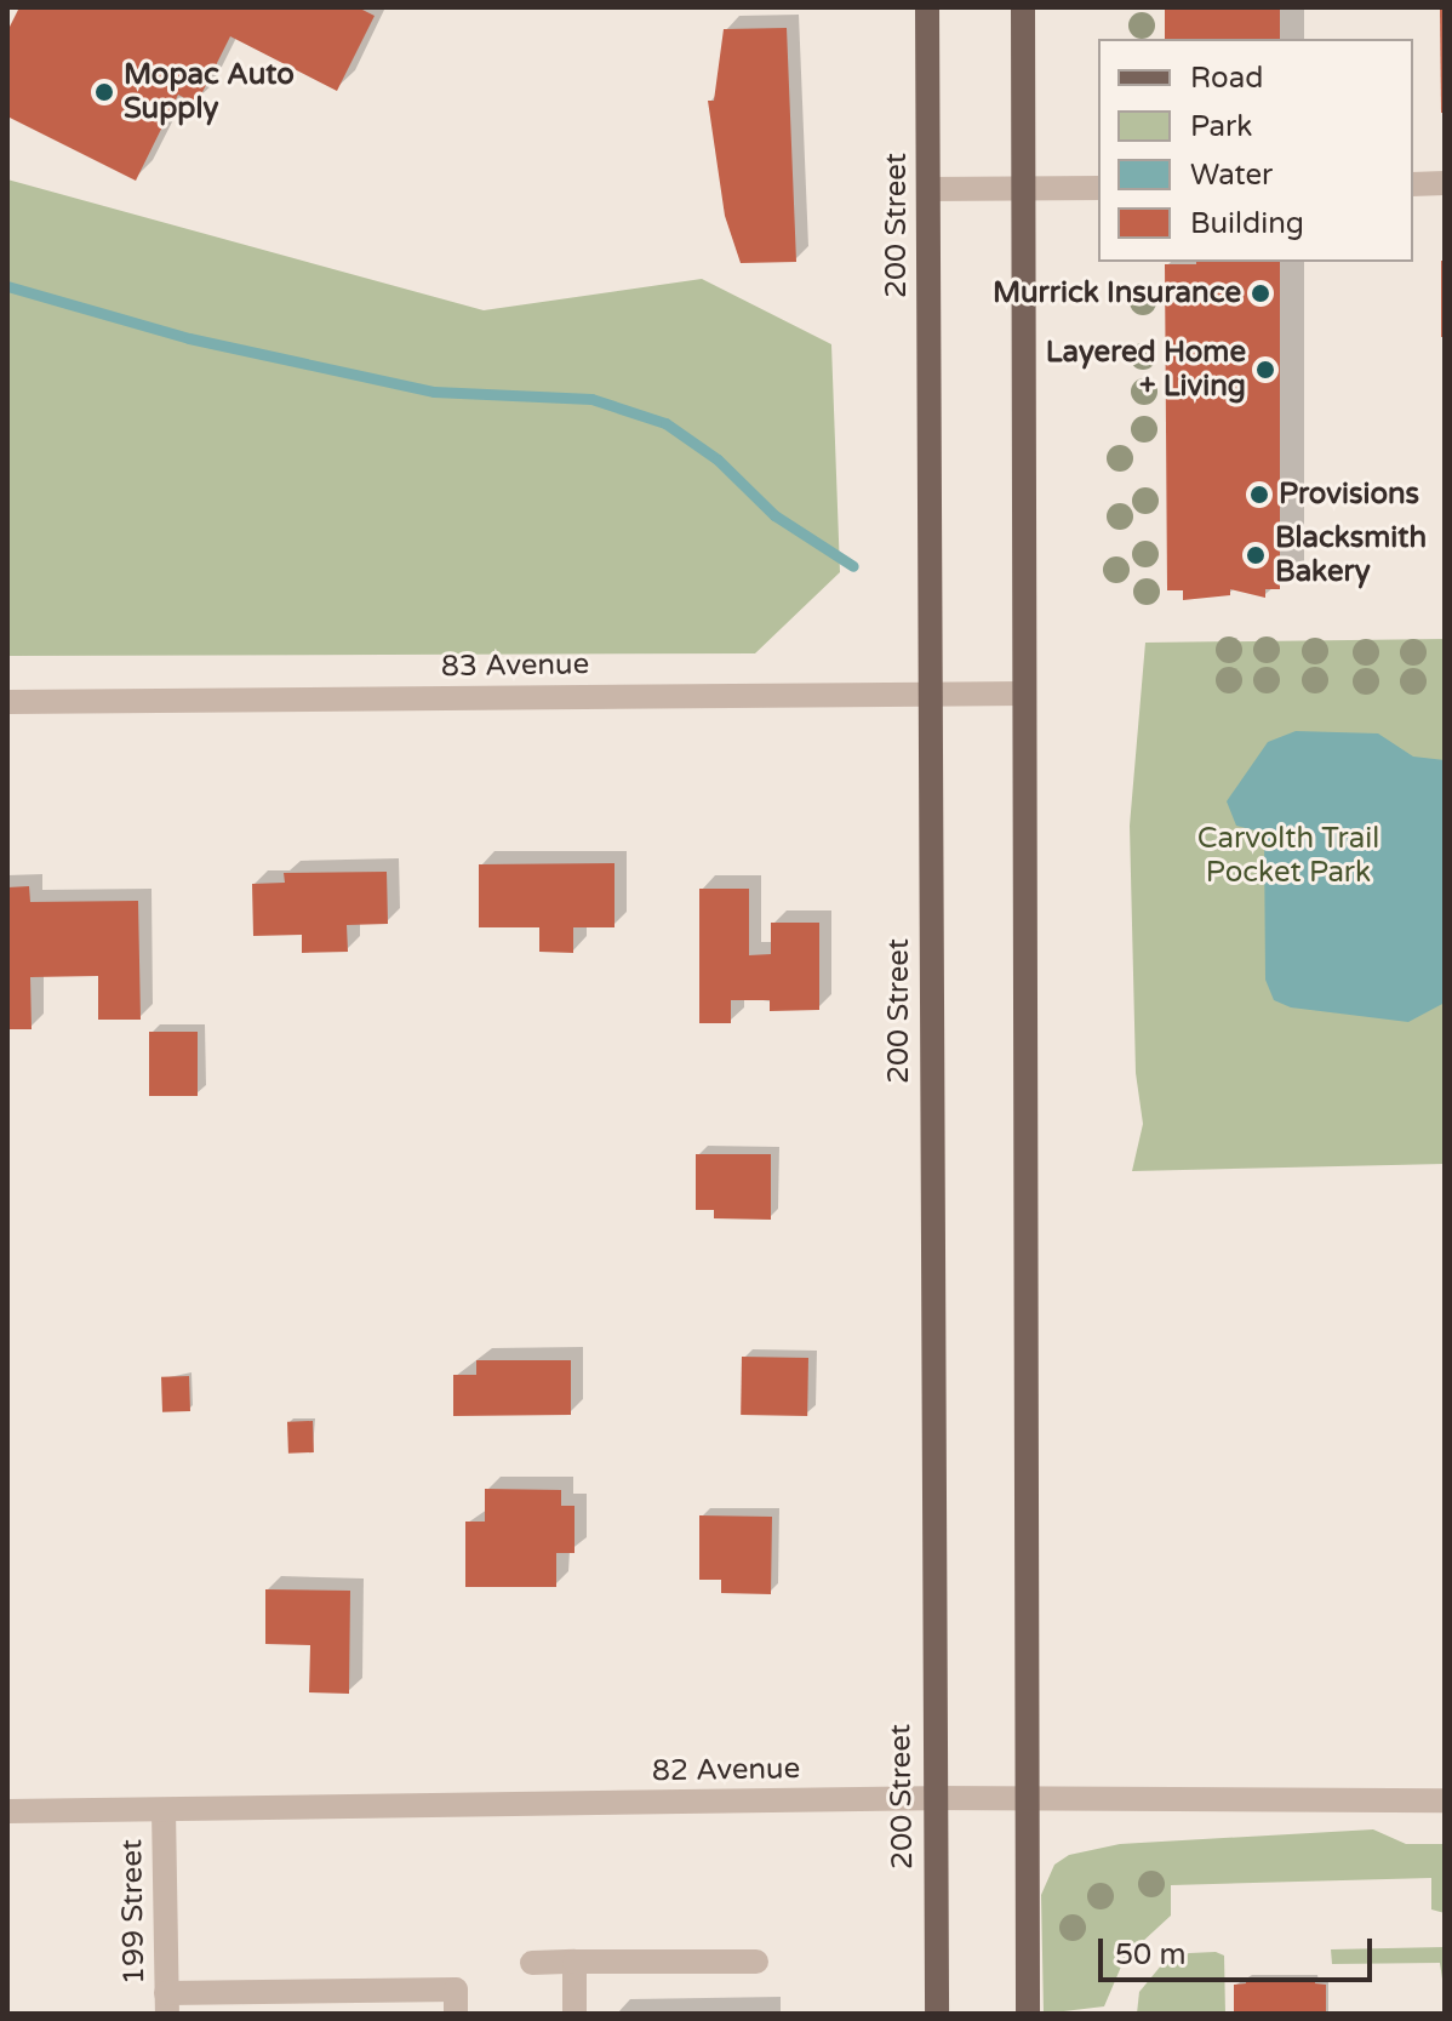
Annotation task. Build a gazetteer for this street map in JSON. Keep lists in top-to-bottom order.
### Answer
{
  "streets": {
    "main road": ["200 Street"],
    "street": ["83 Avenue", "82 Avenue", "199 Street"]
  },
  "crossings": [
    ["200 Street", "83 Avenue"],
    ["200 Street", "82 Avenue"],
    ["82 Avenue", "199 Street"]
  ],
  "parks": ["Carvolth Trail Pocket Park"],
  "places": [
    "Mopac Auto Supply",
    "Murrick Insurance",
    "Layered Home + Living",
    "Provisions",
    "Blacksmith Bakery"
  ],
  "legend": [
    "Road",
    "Park",
    "Water",
    "Building"
  ],
  "scale_bar": "50 m"
}
